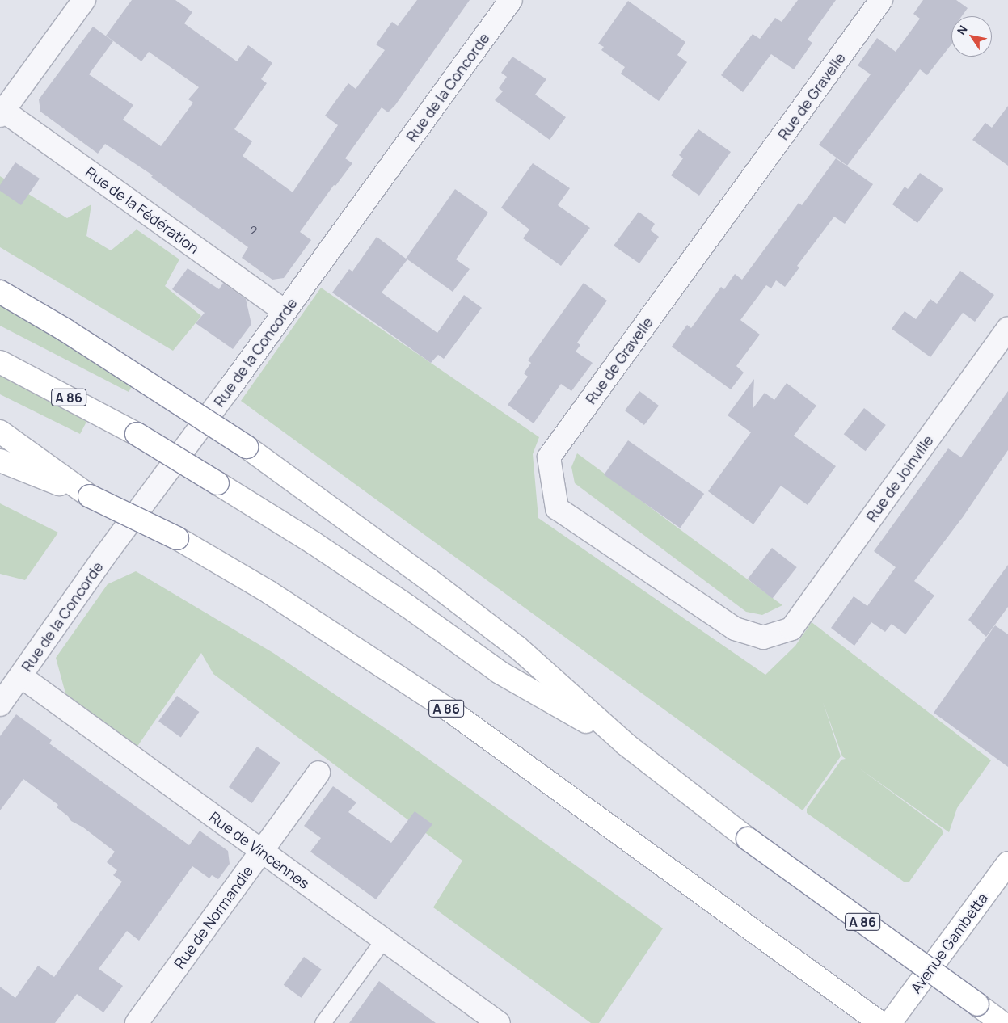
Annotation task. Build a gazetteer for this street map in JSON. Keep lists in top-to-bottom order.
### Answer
{
  "streets": {
    "main road": ["A 86", "Avenue Gambetta"],
    "street": [
      "Rue de la Concorde",
      "Rue de Gravelle",
      "Rue de la Fédération",
      "Rue de Joinville",
      "Rue de Vincennes",
      "Rue de Normandie"
    ]
  },
  "crossings": [
    ["Rue de la Concorde", "Rue de la Fédération"],
    ["Rue de la Concorde", "Rue de Vincennes"],
    ["Rue de Gravelle", "Rue de Joinville"],
    ["Rue de Vincennes", "Rue de Normandie"]
  ],
  "house_numbers": ["2"],
  "north": "top left"
}
